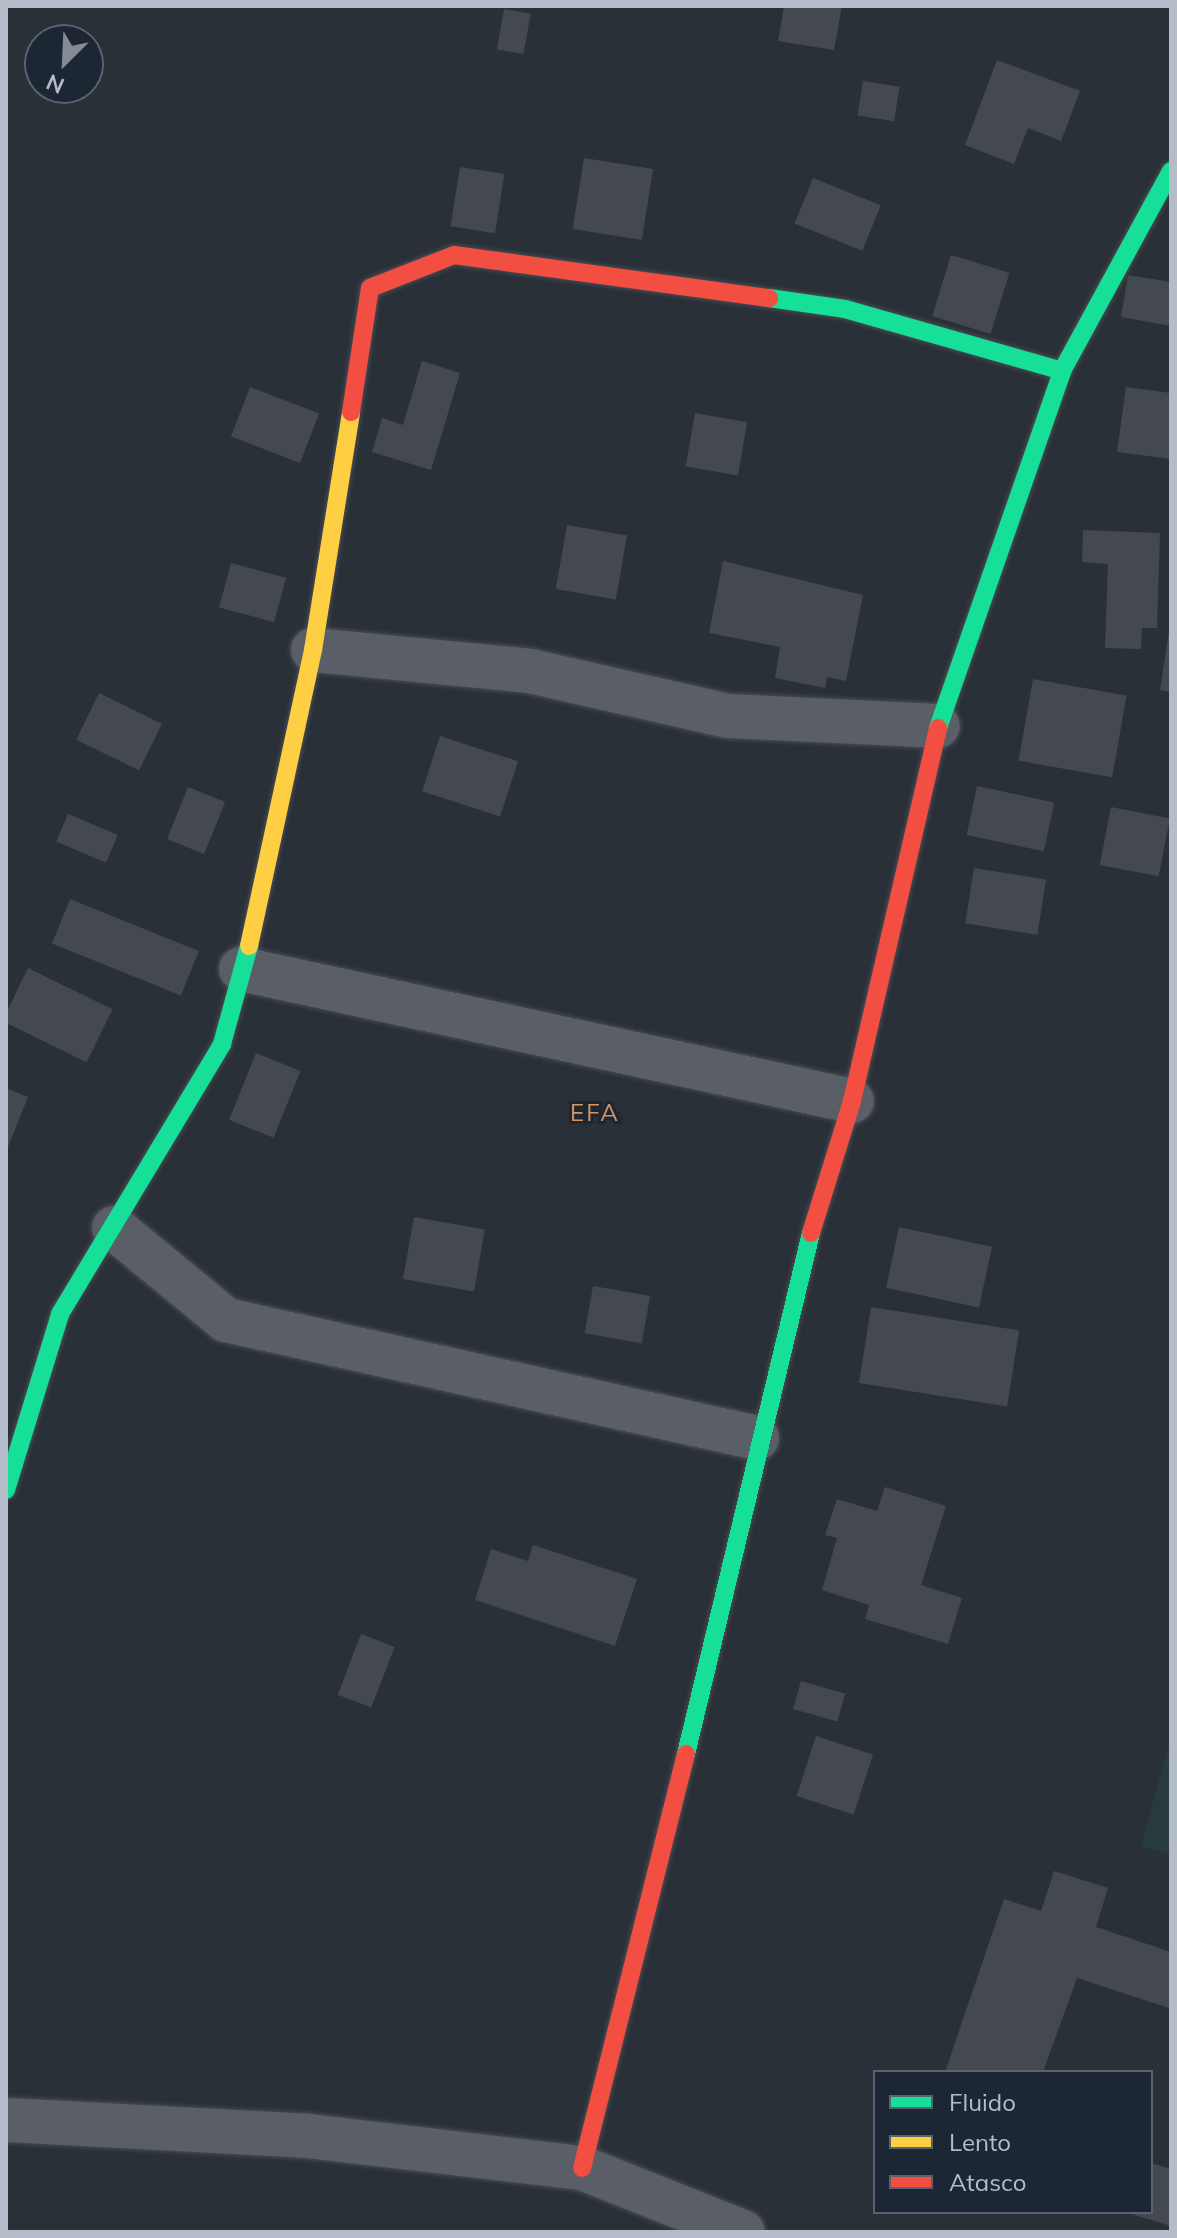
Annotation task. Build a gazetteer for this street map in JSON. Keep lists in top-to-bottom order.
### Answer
{
  "districts": ["EFA"],
  "legend": ["Fluido", "Lento", "Atasco"],
  "north": "bottom left"
}
